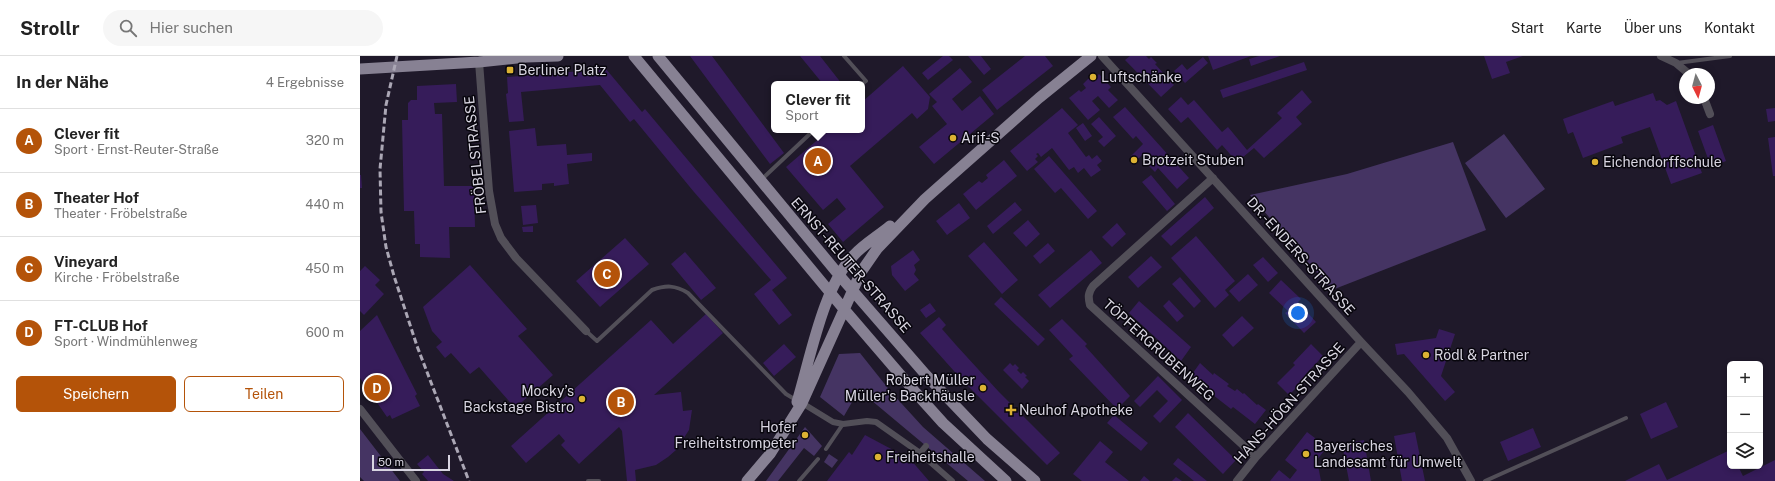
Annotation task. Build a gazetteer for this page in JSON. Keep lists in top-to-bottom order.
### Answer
{
  "streets": {
    "main road": ["ERNST-REUTER-STRASSE"],
    "street": [
      "FRÖBELSTRASSE",
      "DR.-ENDERS-STRASSE",
      "TÖPFERGRUBENWEG",
      "HANS-HÖGN-STRASSE"
    ]
  },
  "crossings": [
    ["DR.-ENDERS-STRASSE", "TÖPFERGRUBENWEG"],
    ["DR.-ENDERS-STRASSE", "HANS-HÖGN-STRASSE"],
    ["TÖPFERGRUBENWEG", "HANS-HÖGN-STRASSE"]
  ],
  "places": {
    "transit": ["Berliner Platz"],
    "other": [
      "Luftschänke",
      "Arif-S",
      "Brotzeit Stuben",
      "Eichendorffschule",
      "Rödl & Partner",
      "Robert Müller Müller's Backhäusle",
      "Mocky’s Backstage Bistro",
      "Hofer Freiheitstrompeter",
      "Bayerisches Landesamt für Umwelt",
      "Freiheitshalle"
    ],
    "health": ["Neuhof Apotheke"]
  },
  "scale_bar": "50 m",
  "north": "bottom",
  "page": {
    "header": "Strollr",
    "search": "Hier suchen",
    "nav": [
      "Start",
      "Karte",
      "Über uns",
      "Kontakt"
    ],
    "heading": ["In der Nähe", "4 Ergebnisse"],
    "popup": ["Clever fit", "Sport"],
    "list": [
      {
        "mark": "A",
        "name": "Clever fit",
        "note": "Sport · Ernst-Reuter-Straße",
        "value": "320 m"
      },
      {
        "mark": "B",
        "name": "Theater Hof",
        "note": "Theater · Fröbelstraße",
        "value": "440 m"
      },
      {
        "mark": "C",
        "name": "Vineyard",
        "note": "Kirche · Fröbelstraße",
        "value": "450 m"
      },
      {
        "mark": "D",
        "name": "FT-CLUB Hof",
        "note": "Sport · Windmühlenweg",
        "value": "600 m"
      }
    ],
    "pins": [
      "A",
      "C",
      "D",
      "B"
    ],
    "map_buttons": ["+", "−"],
    "buttons": ["Speichern", "Teilen"],
    "scale": "50 m"
  }
}
